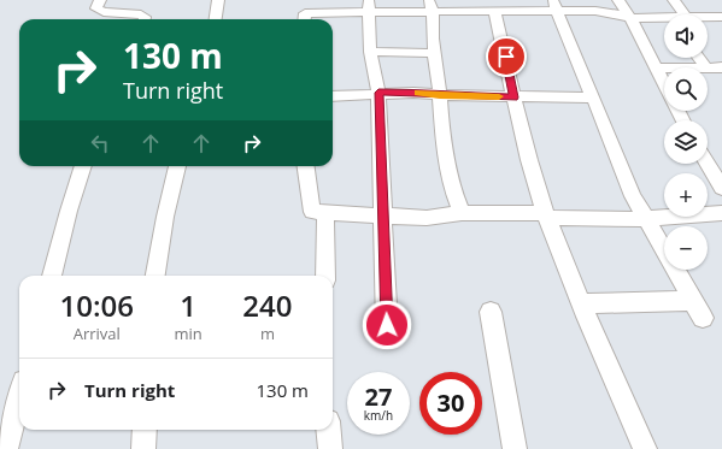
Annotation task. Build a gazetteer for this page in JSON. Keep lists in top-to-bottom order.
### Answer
{
  "page": {
    "map_buttons": ["+", "−"],
    "turn": ["130 m", "Turn right"],
    "eta": [
      "10:06",
      "Arrival",
      "1",
      "min",
      "240",
      "m"
    ],
    "list": [
      {
        "name": "Turn right",
        "value": "130 m"
      }
    ],
    "speed": "27 km/h",
    "limit": "30"
  }
}
